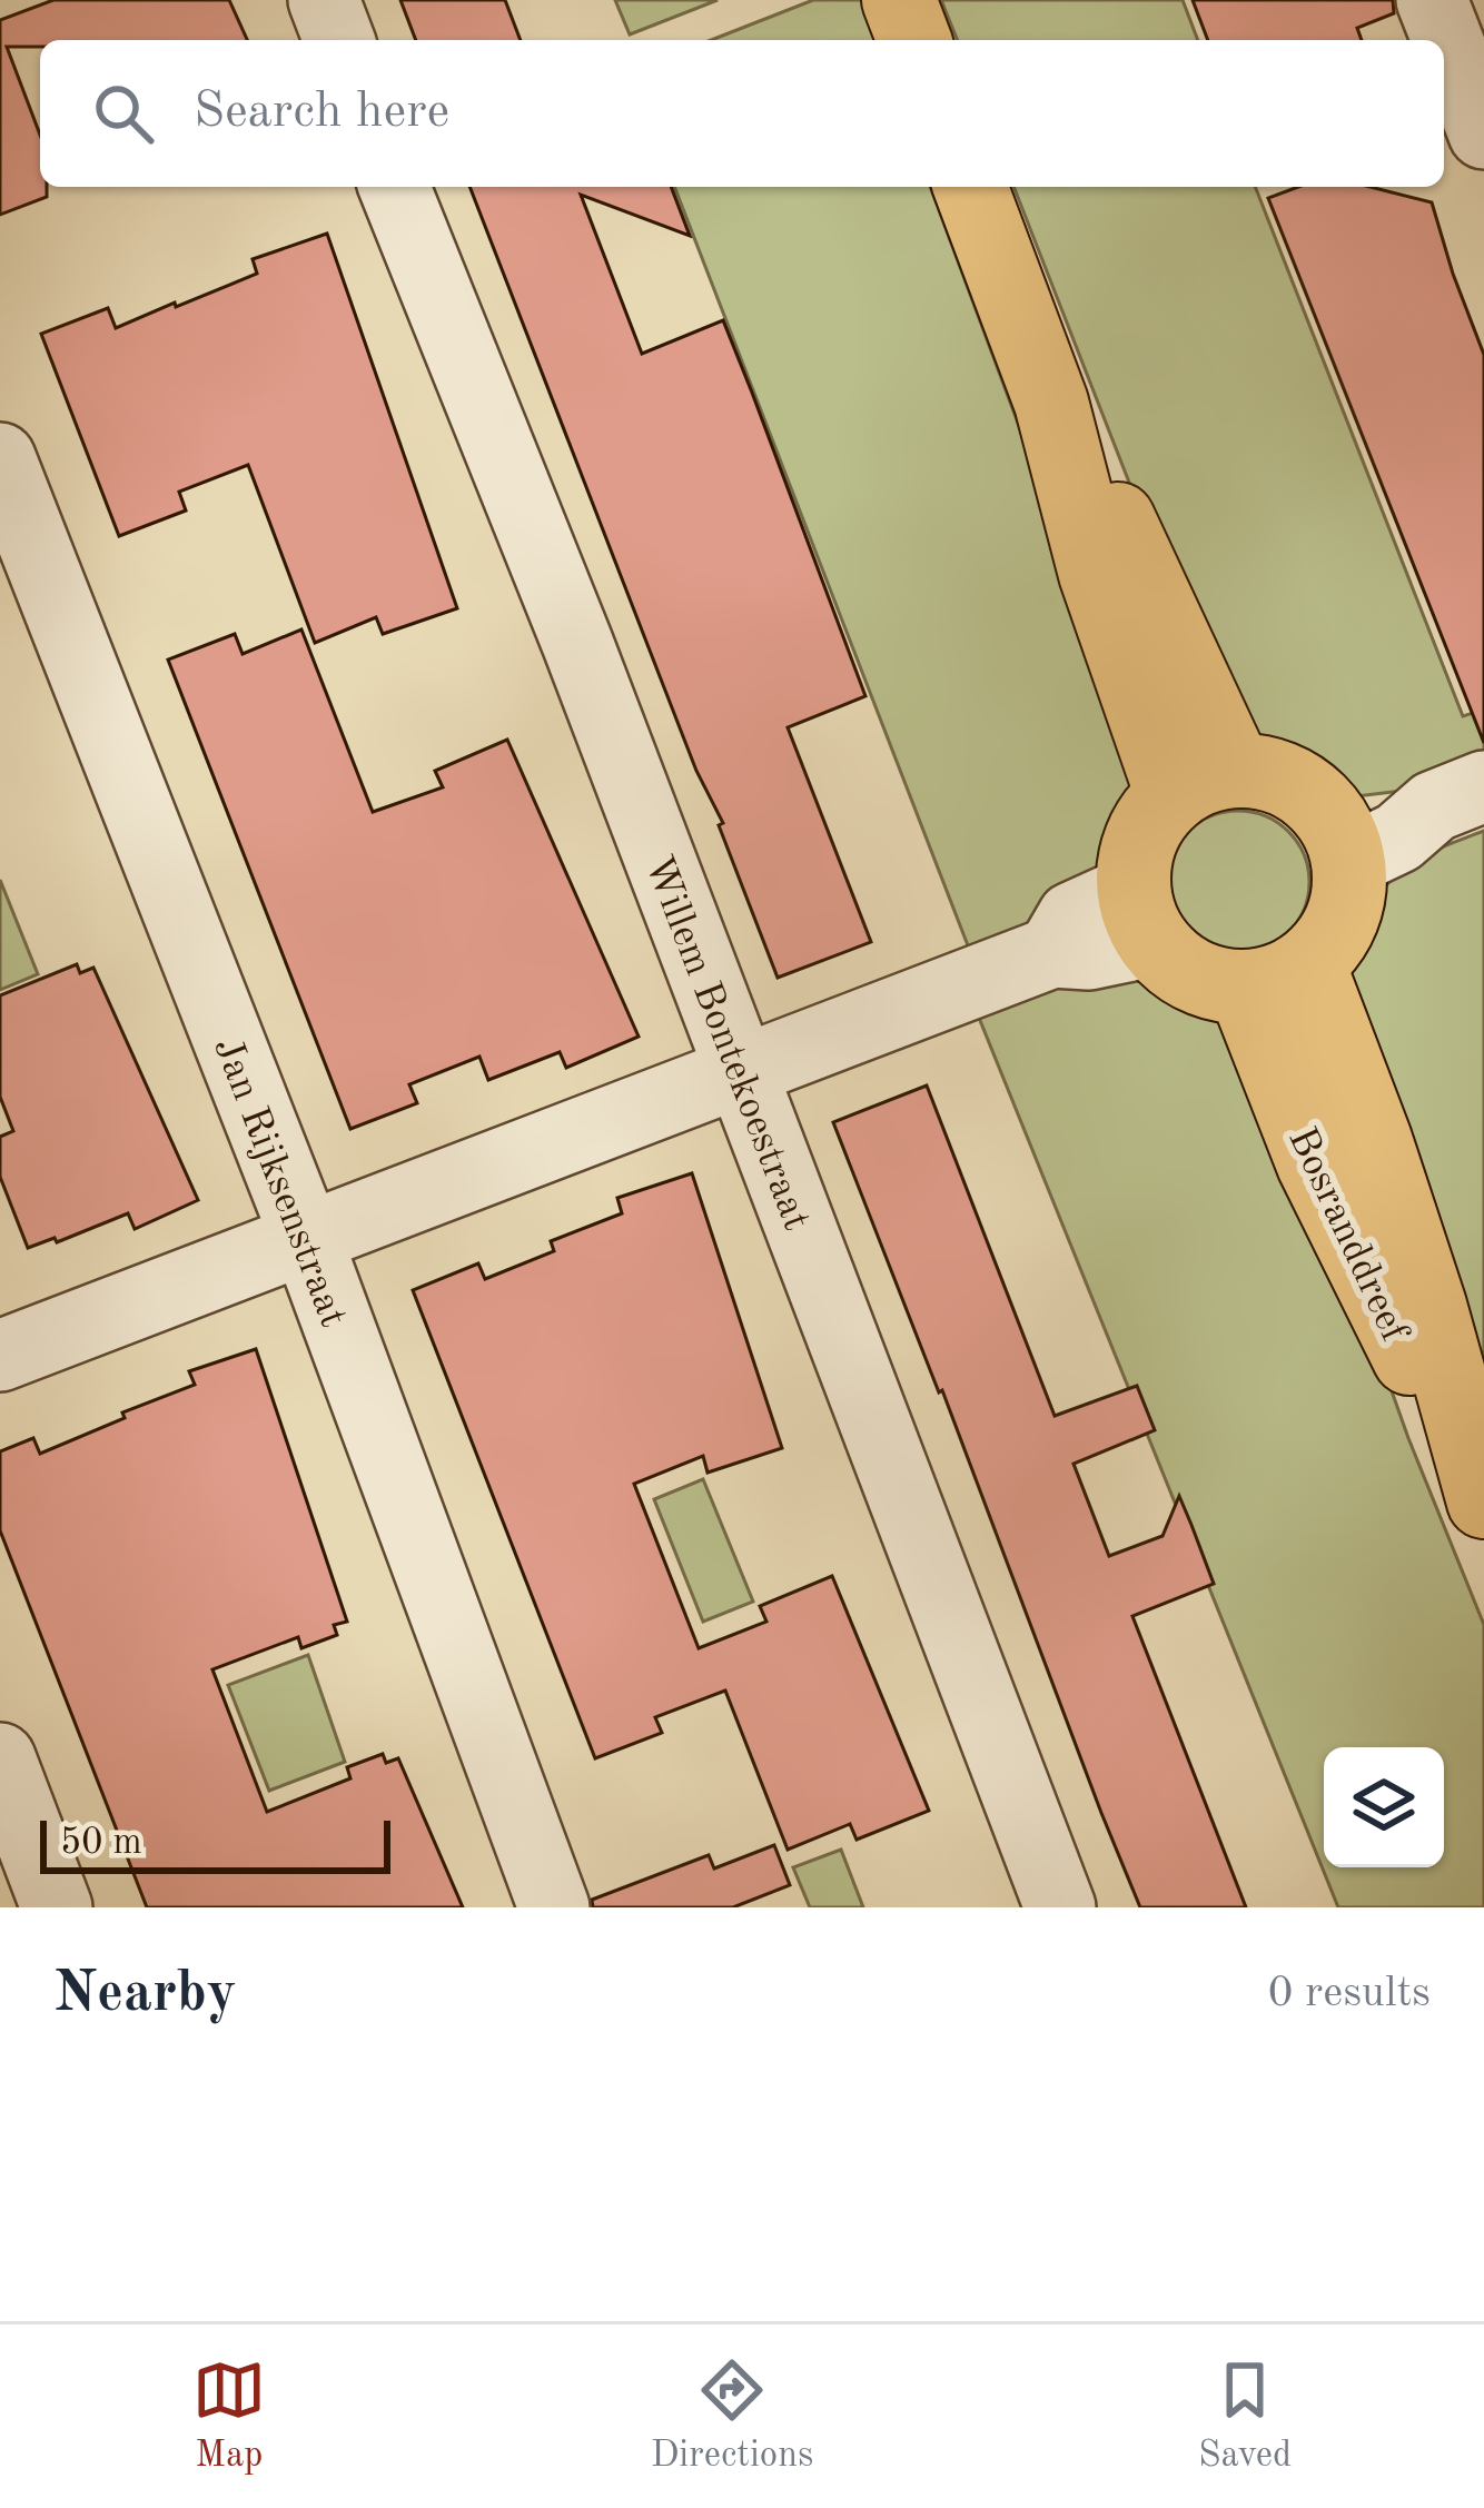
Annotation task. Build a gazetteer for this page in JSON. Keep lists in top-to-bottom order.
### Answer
{
  "streets": {
    "main road": ["Bosranddreef"],
    "street": ["Willem Bontekoestraat", "Jan Rijksenstraat"]
  },
  "scale_bar": "50 m",
  "page": {
    "search": "Search here",
    "scale": "50 m",
    "heading": ["Nearby", "0 results"],
    "nav": ["Map", "Directions", "Saved"]
  }
}
